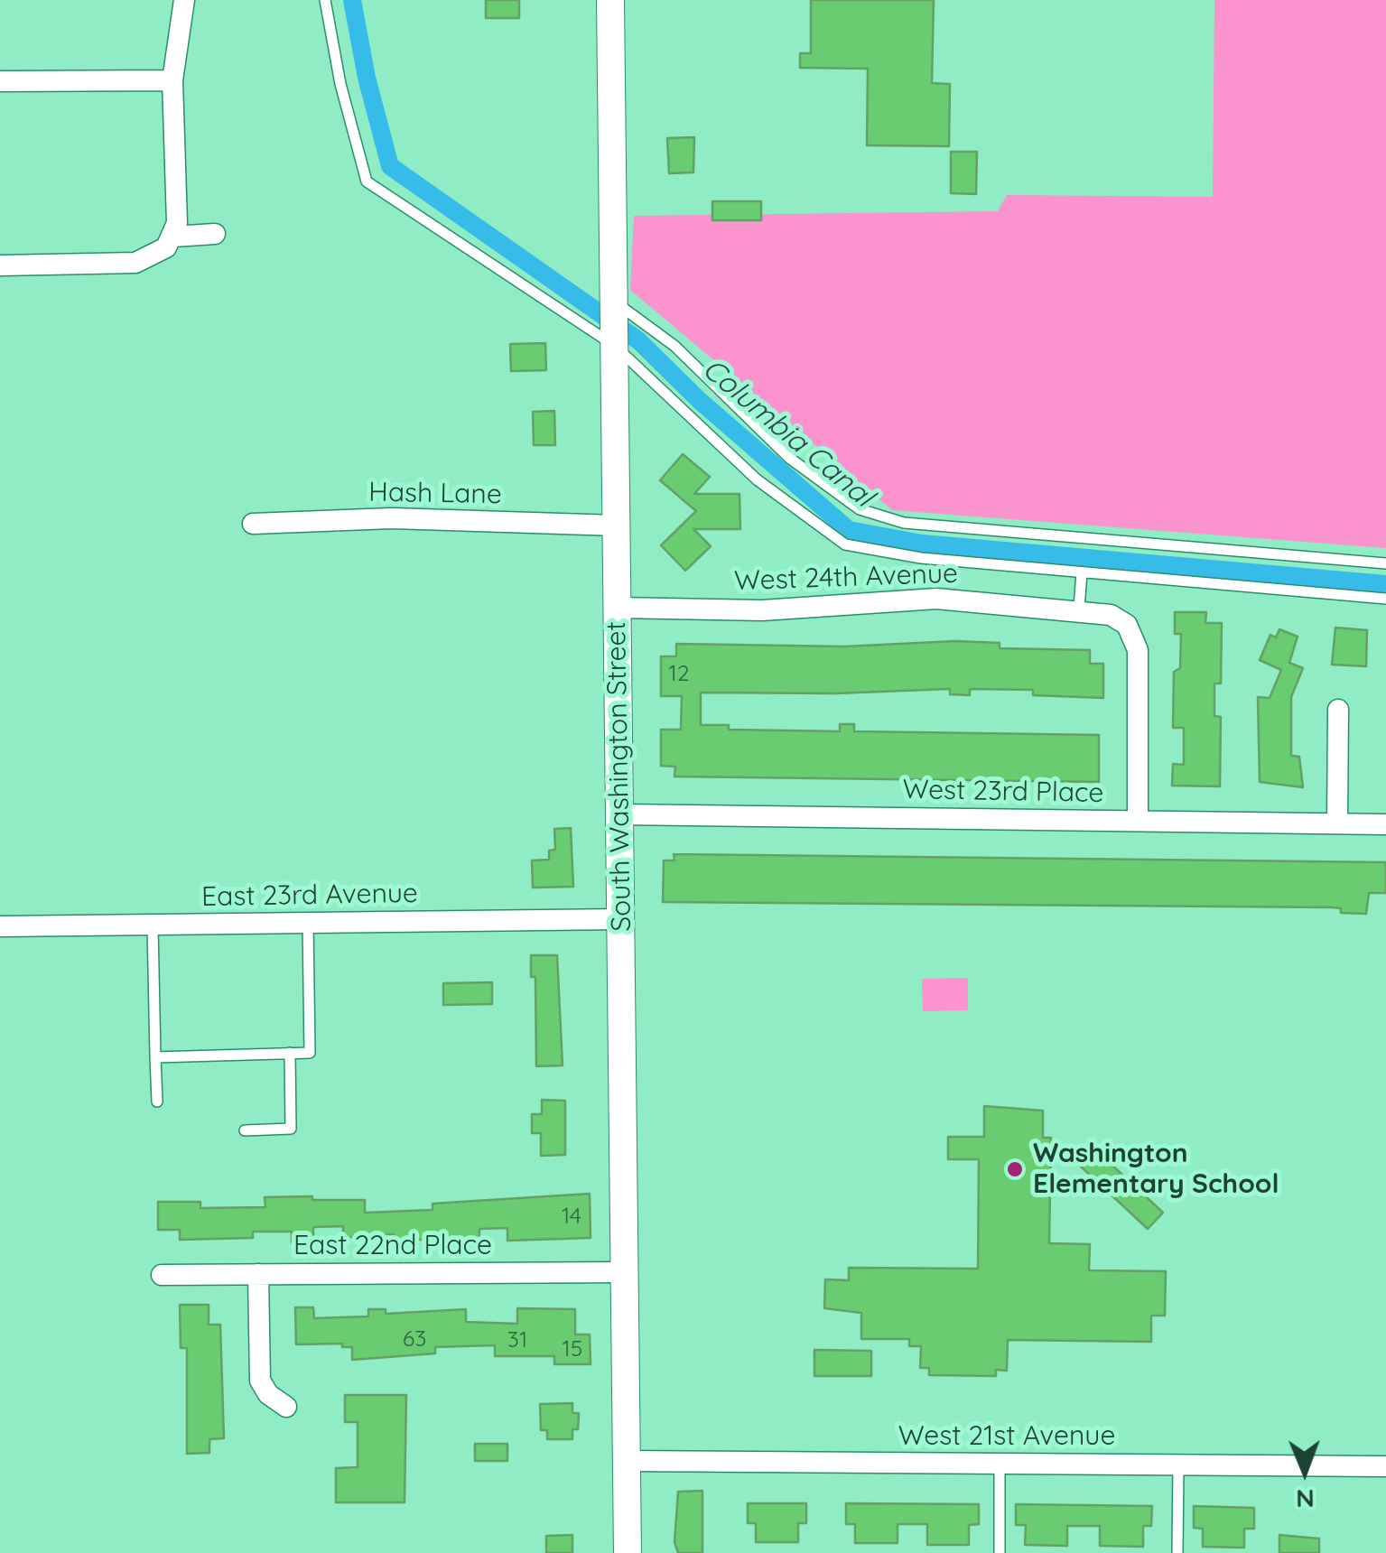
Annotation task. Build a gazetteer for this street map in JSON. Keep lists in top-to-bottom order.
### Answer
{
  "streets": {
    "main road": ["South Washington Street"],
    "street": [
      "Hash Lane",
      "West 24th Avenue",
      "West 23rd Place",
      "East 23rd Avenue",
      "East 22nd Place",
      "West 21st Avenue"
    ]
  },
  "crossings": [
    ["Hash Lane", "South Washington Street"],
    ["West 24th Avenue", "South Washington Street"],
    ["West 24th Avenue", "West 23rd Place"],
    ["South Washington Street", "West 23rd Place"],
    ["South Washington Street", "East 23rd Avenue"],
    ["South Washington Street", "East 22nd Place"],
    ["South Washington Street", "West 21st Avenue"]
  ],
  "water": ["Columbia Canal"],
  "places": ["Washington Elementary School"],
  "house_numbers": [
    "12",
    "14",
    "63",
    "31",
    "15"
  ],
  "north": "bottom"
}
